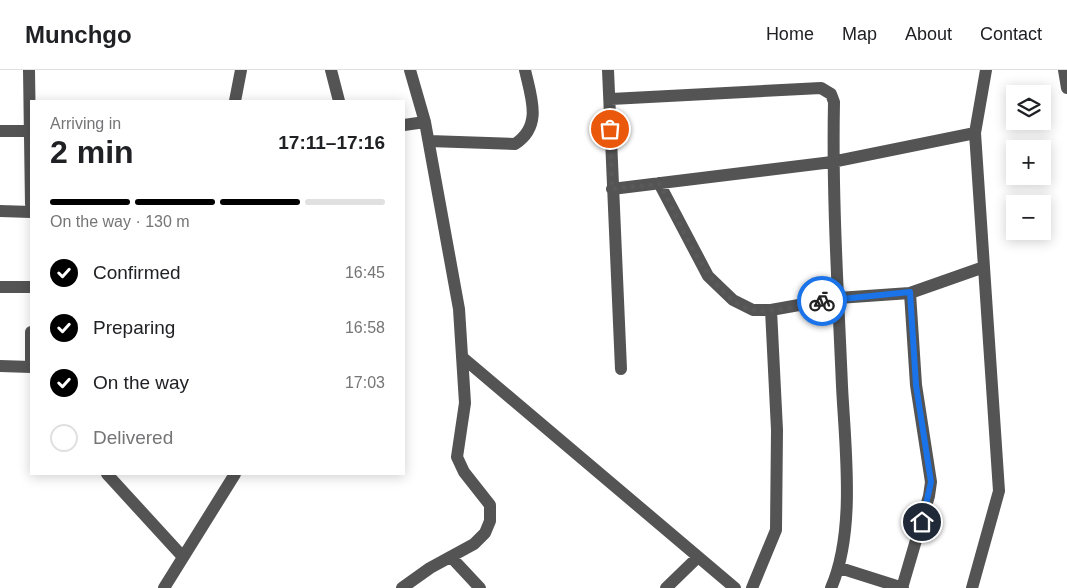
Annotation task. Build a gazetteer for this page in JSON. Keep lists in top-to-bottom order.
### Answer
{
  "page": {
    "header": "Munchgo",
    "nav": [
      "Home",
      "Map",
      "About",
      "Contact"
    ],
    "map_buttons": ["+", "−"],
    "heading": ["2 min", "Arriving in", "17:11–17:16"],
    "bar": "On the way · 130 m",
    "list": [
      ["Confirmed", "16:45"],
      ["Preparing", "16:58"],
      ["On the way", "17:03"],
      "Delivered"
    ]
  }
}
